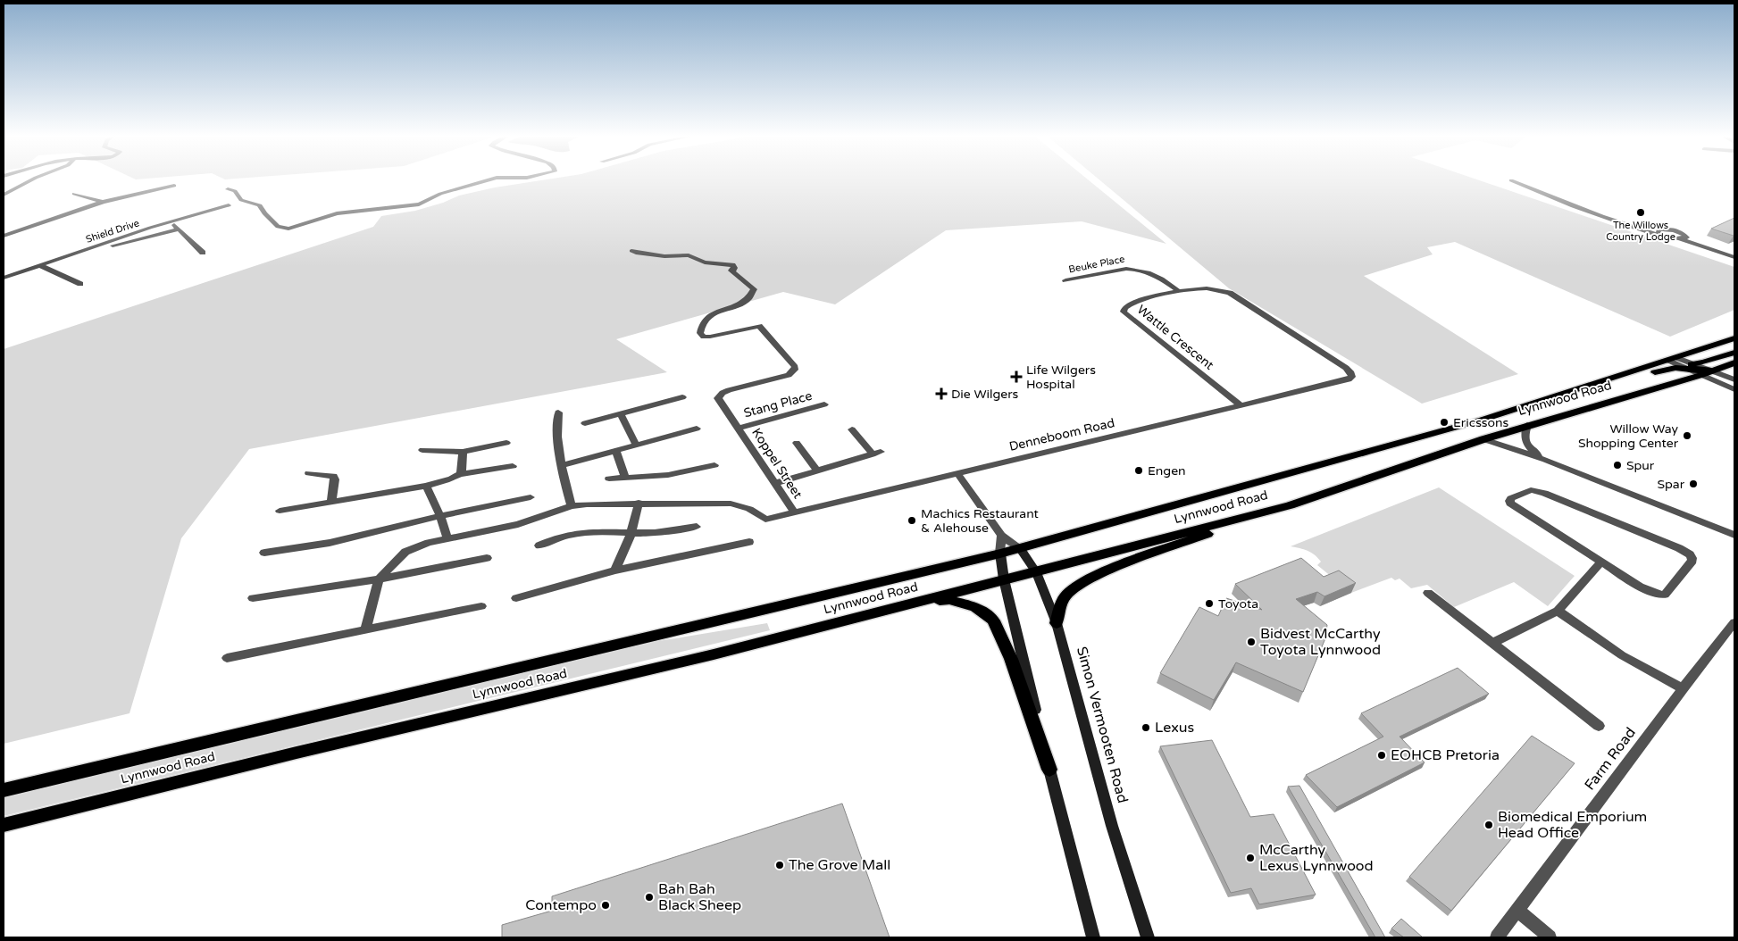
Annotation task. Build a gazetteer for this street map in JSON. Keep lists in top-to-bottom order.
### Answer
{
  "streets": {
    "main road": ["Lynnwood Road", "Simon Vermooten Road"],
    "street": [
      "Shield Drive",
      "Beuke Place",
      "Wattle Crescent",
      "Stang Place",
      "Denneboom Road",
      "Koppel Street",
      "Farm Road"
    ]
  },
  "crossings": [
    ["Beuke Place", "Wattle Crescent"],
    ["Wattle Crescent", "Denneboom Road"],
    ["Lynnwood Road", "Simon Vermooten Road"],
    ["Stang Place", "Koppel Street"],
    ["Denneboom Road", "Koppel Street"],
    ["Denneboom Road", "Simon Vermooten Road"]
  ],
  "places": {
    "other": [
      "The Willows Country Lodge",
      "Ericssons",
      "Willow Way Shopping Center",
      "Spur",
      "Engen",
      "Spar",
      "Machics Restaurant & Alehouse",
      "Toyota",
      "Bidvest McCarthy Toyota Lynnwood",
      "Lexus",
      "EOHCB Pretoria",
      "Biomedical Emporium Head Office",
      "McCarthy Lexus Lynnwood",
      "The Grove Mall",
      "Bah Bah Black Sheep",
      "Contempo"
    ],
    "health": ["Life Wilgers Hospital", "Die Wilgers"]
  }
}
